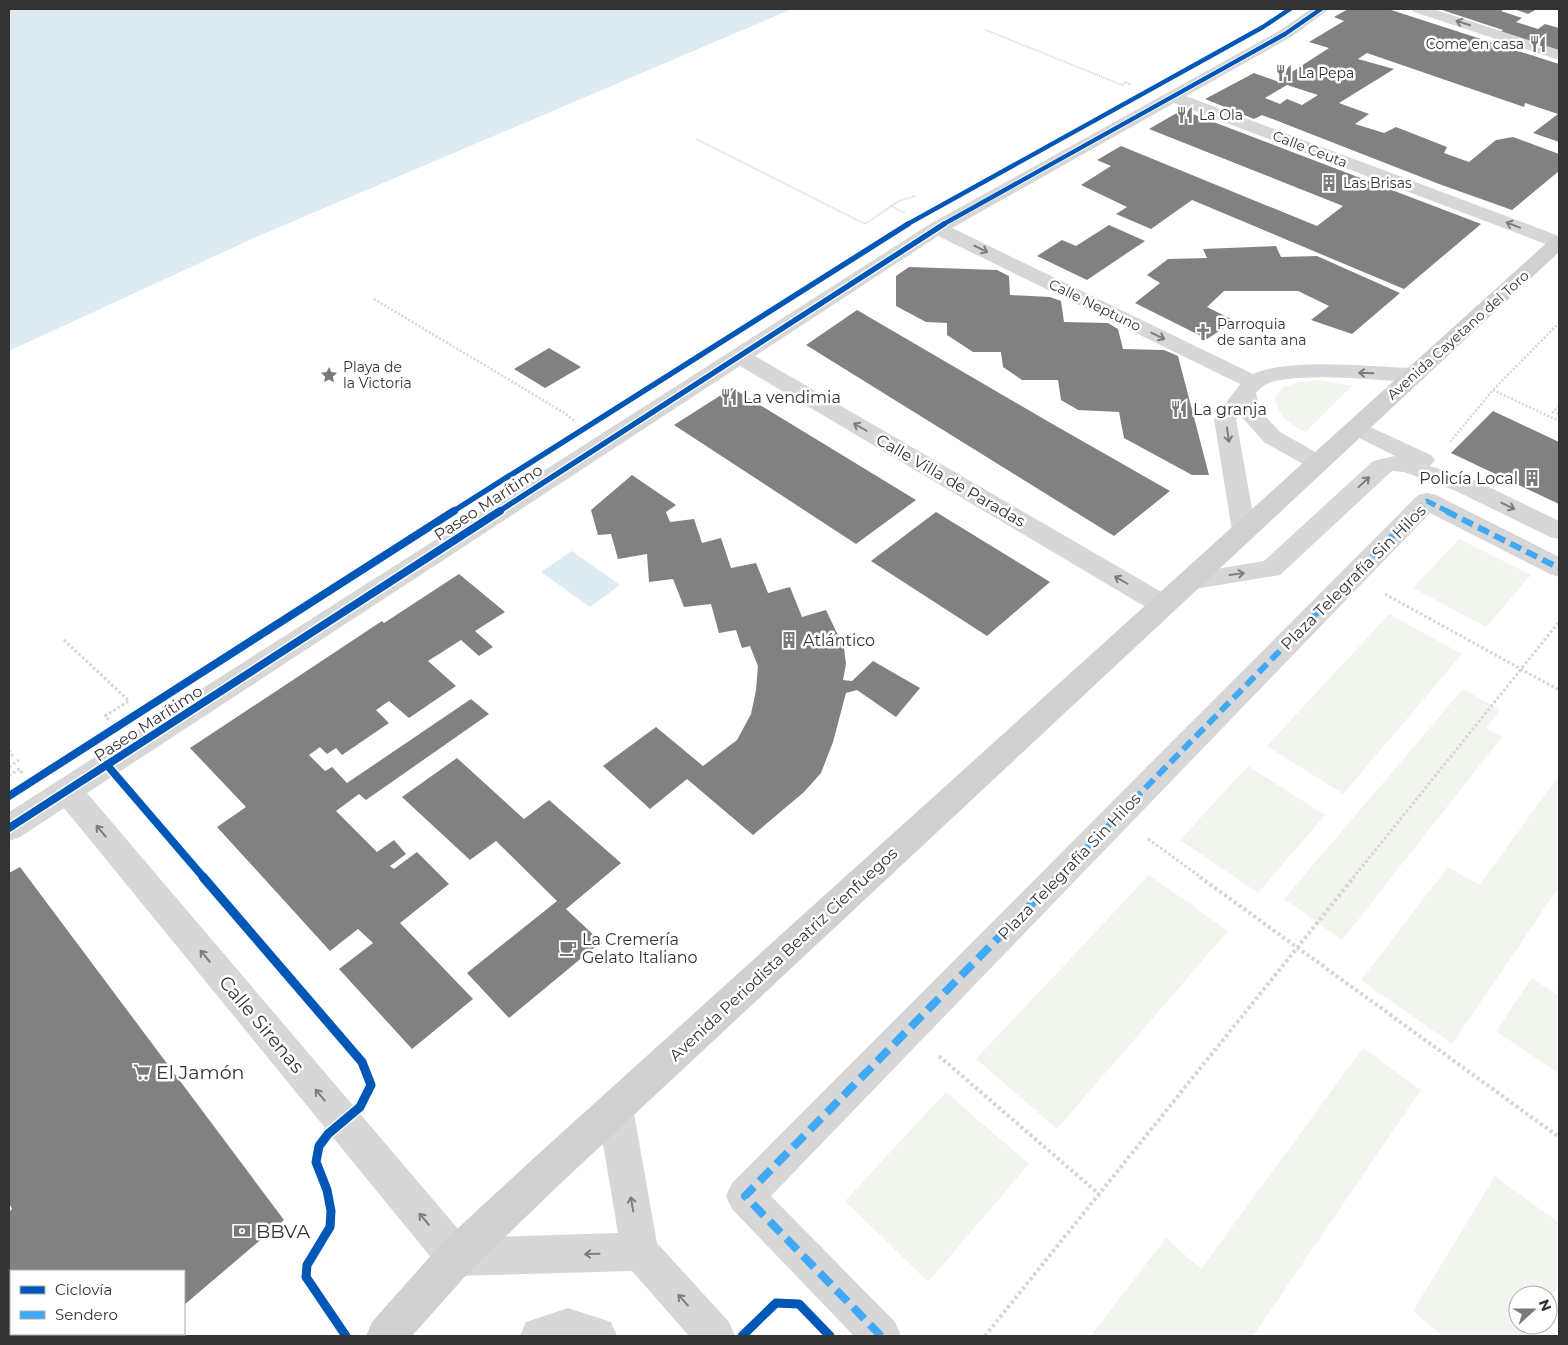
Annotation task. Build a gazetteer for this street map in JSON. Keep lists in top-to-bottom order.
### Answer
{
  "streets": {
    "main road": ["Avenida Cayetano del Toro", "Avenida Periodista Beatriz Cienfuegos"],
    "street": [
      "Calle Ceuta",
      "Calle Neptuno",
      "Calle Villa de Paradas",
      "Paseo Marítimo",
      "Plaza Telegrafía Sin Hilos",
      "Calle Sirenas"
    ]
  },
  "crossings": [
    ["Calle Ceuta", "Avenida Cayetano del Toro"],
    ["Calle Ceuta", "Paseo Marítimo"],
    ["Calle Neptuno", "Paseo Marítimo"],
    ["Avenida Cayetano del Toro", "Avenida Periodista Beatriz Cienfuegos"],
    ["Calle Villa de Paradas", "Paseo Marítimo"],
    ["Calle Villa de Paradas", "Avenida Periodista Beatriz Cienfuegos"],
    ["Paseo Marítimo", "Calle Sirenas"],
    ["Avenida Periodista Beatriz Cienfuegos", "Calle Sirenas"]
  ],
  "one_way": ["Calle Neptuno", "Calle Villa de Paradas", "Calle Sirenas"],
  "places": {
    "restaurant": [
      "Come en casa",
      "La Pepa",
      "La Ola",
      "La vendimia",
      "La granja"
    ],
    "building": ["Las Brisas", "Policía Local", "Atlántico"],
    "church": ["Parroquia de santa ana"],
    "place": ["Playa de la Victoria"],
    "cafe": ["La Cremería Gelato Italiano"],
    "supermarket": ["El Jamón"],
    "bank": ["BBVA"]
  },
  "legend": ["Ciclovía", "Sendero"],
  "north": "right"
}
